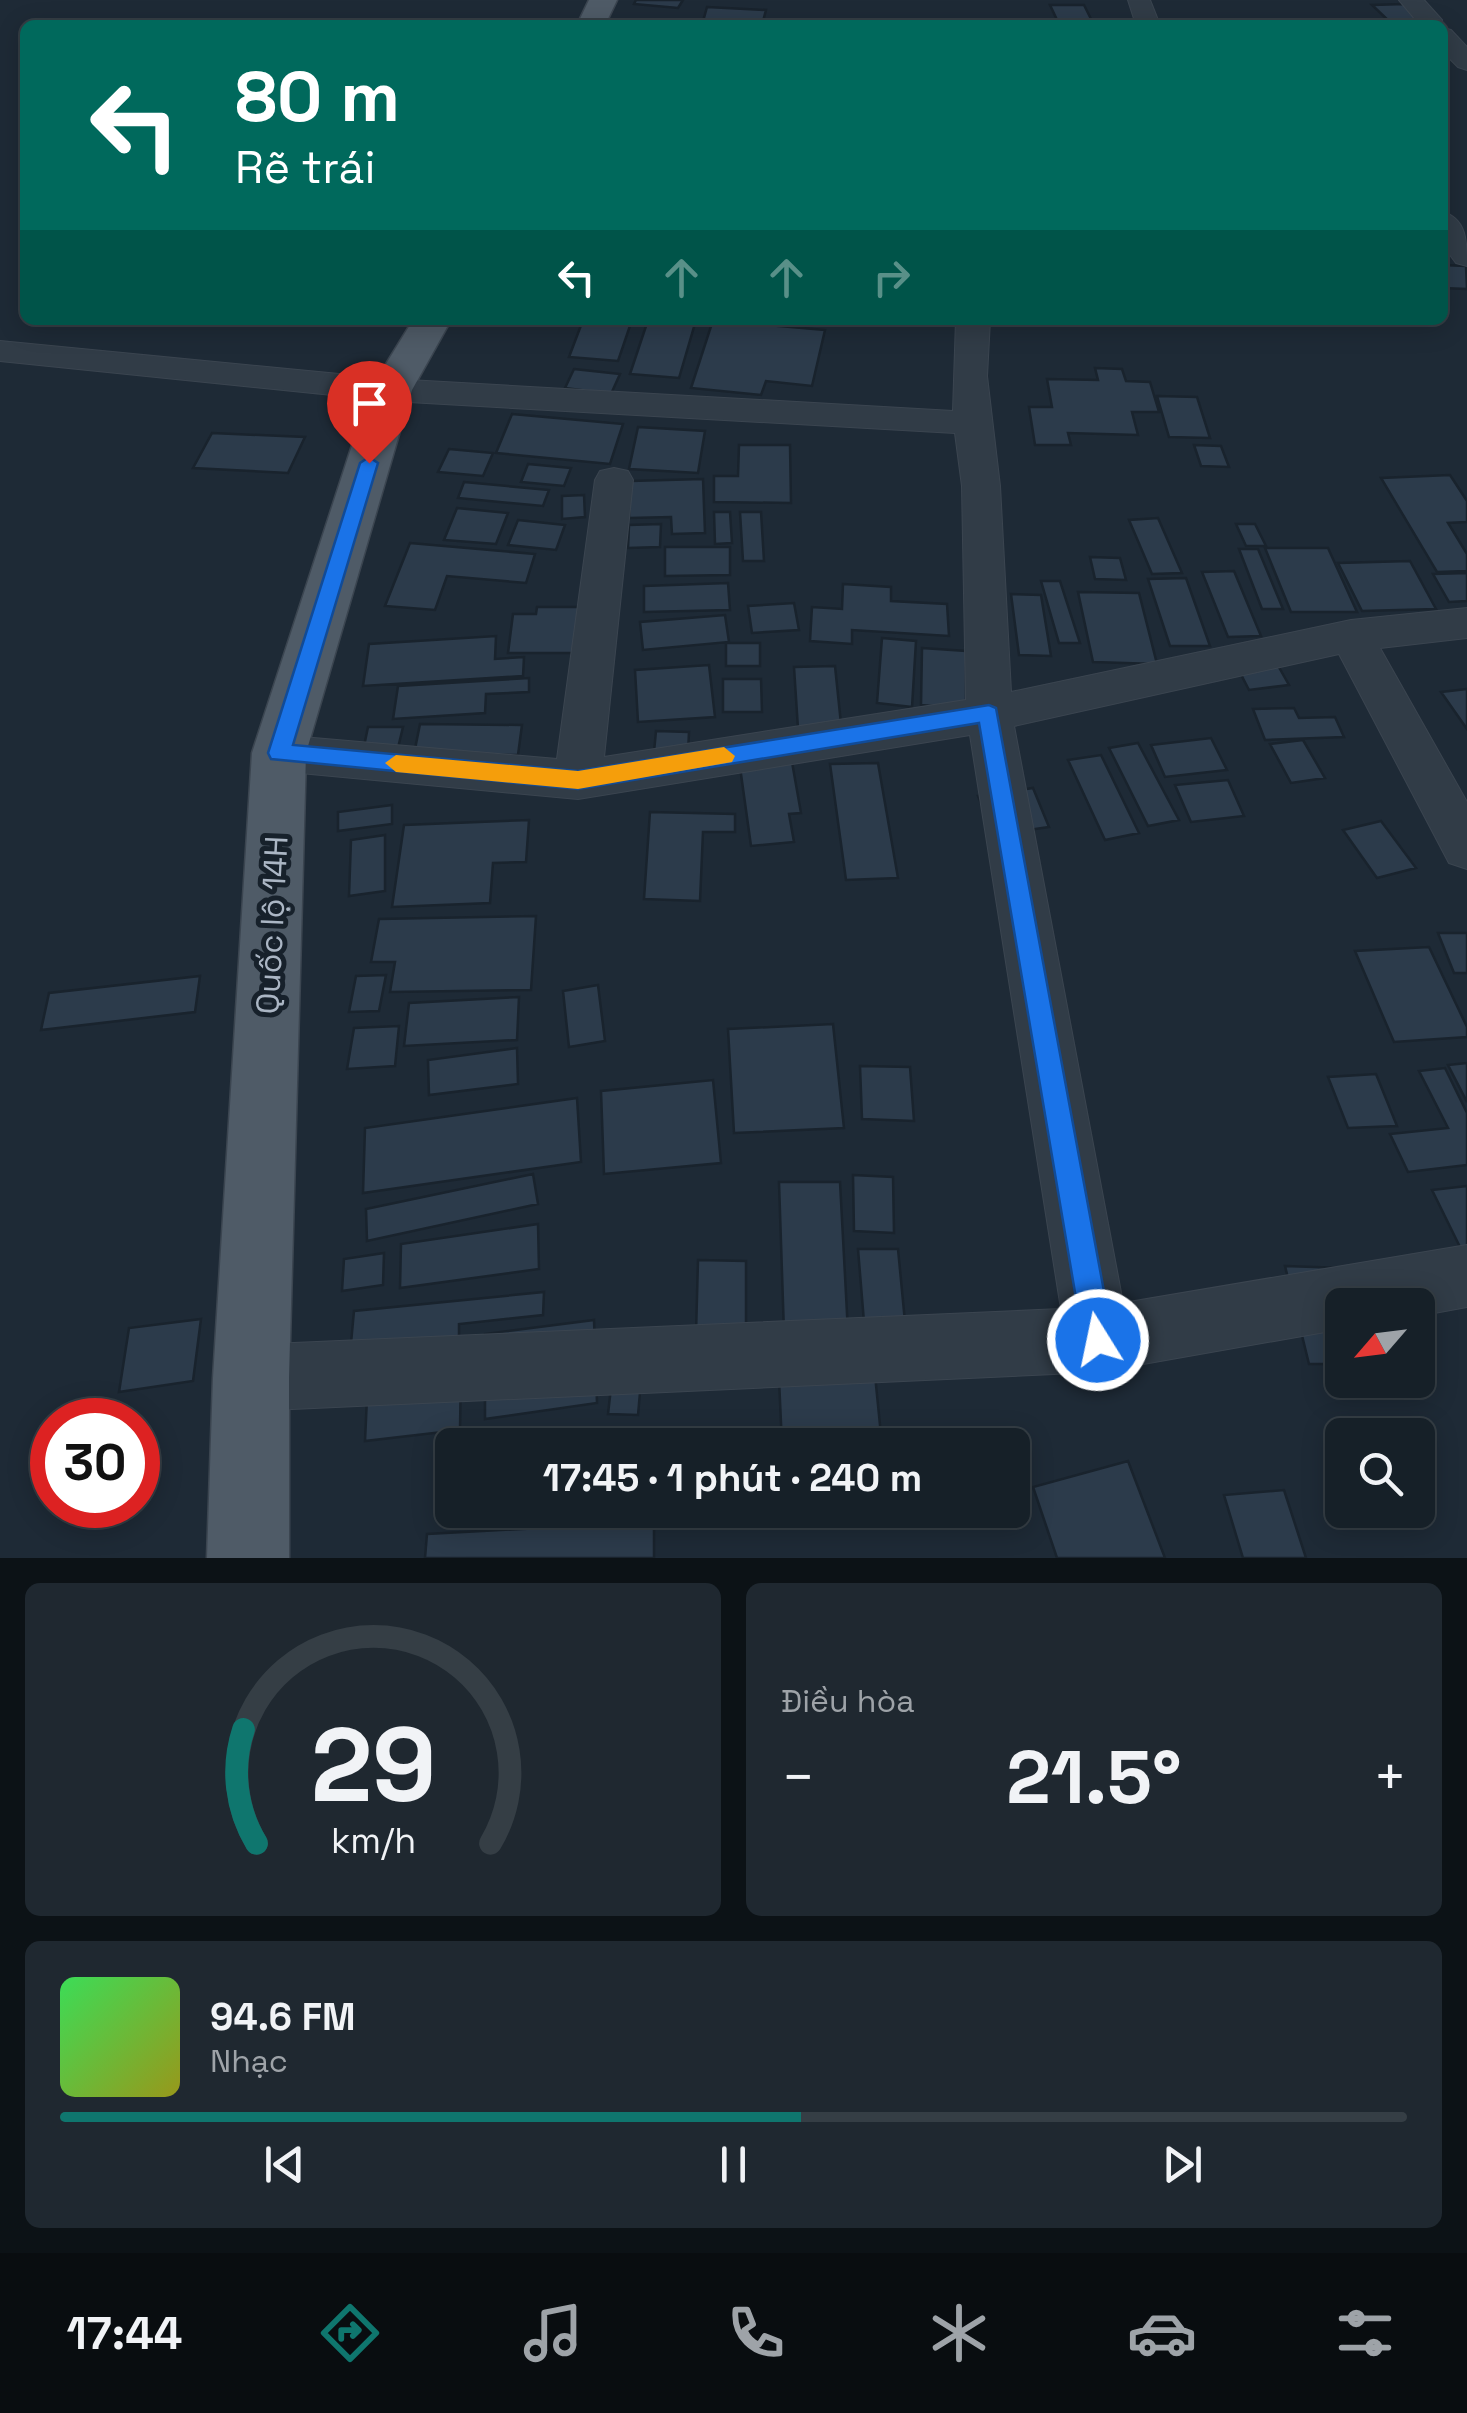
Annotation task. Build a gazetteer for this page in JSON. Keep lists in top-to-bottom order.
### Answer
{
  "streets": {
    "main road": ["Quốc lộ 14H"]
  },
  "north": "bottom left",
  "page": {
    "turn": ["80 m", "Rẽ trái"],
    "limit": "30",
    "trip": "17:45 · 1 phút · 240 m",
    "tile": "Điều hòa",
    "heat": ["−", "21.5°", "+"],
    "song": ["94.6 FM", "Nhạc"],
    "tabs": "17:44",
    "gauge": ["29", "km/h"]
  }
}
